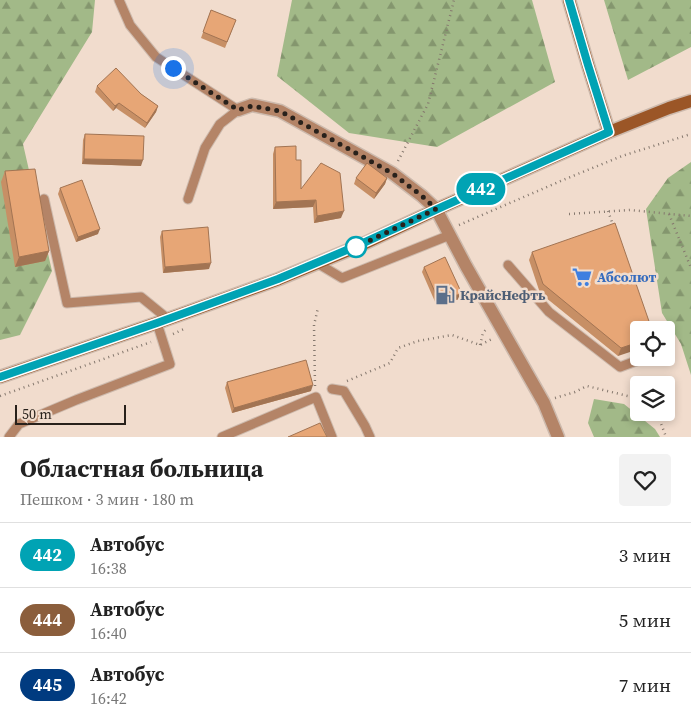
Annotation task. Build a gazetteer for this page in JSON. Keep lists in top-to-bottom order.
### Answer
{
  "places": {
    "supermarket": ["Абсолют"],
    "fuel station": ["КрайсНефть"]
  },
  "lines": ["bus line 442"],
  "scale_bar": "50 m",
  "page": {
    "on_map": "442",
    "scale": "50 m",
    "heading": ["Областная больница", "Пешком · 3 мин · 180 m"],
    "list": [
      {
        "mark": "442",
        "name": "Автобус",
        "note": "16:38",
        "value": "3 мин"
      },
      {
        "mark": "444",
        "name": "Автобус",
        "note": "16:40",
        "value": "5 мин"
      },
      {
        "mark": "445",
        "name": "Автобус",
        "note": "16:42",
        "value": "7 мин"
      }
    ]
  }
}
